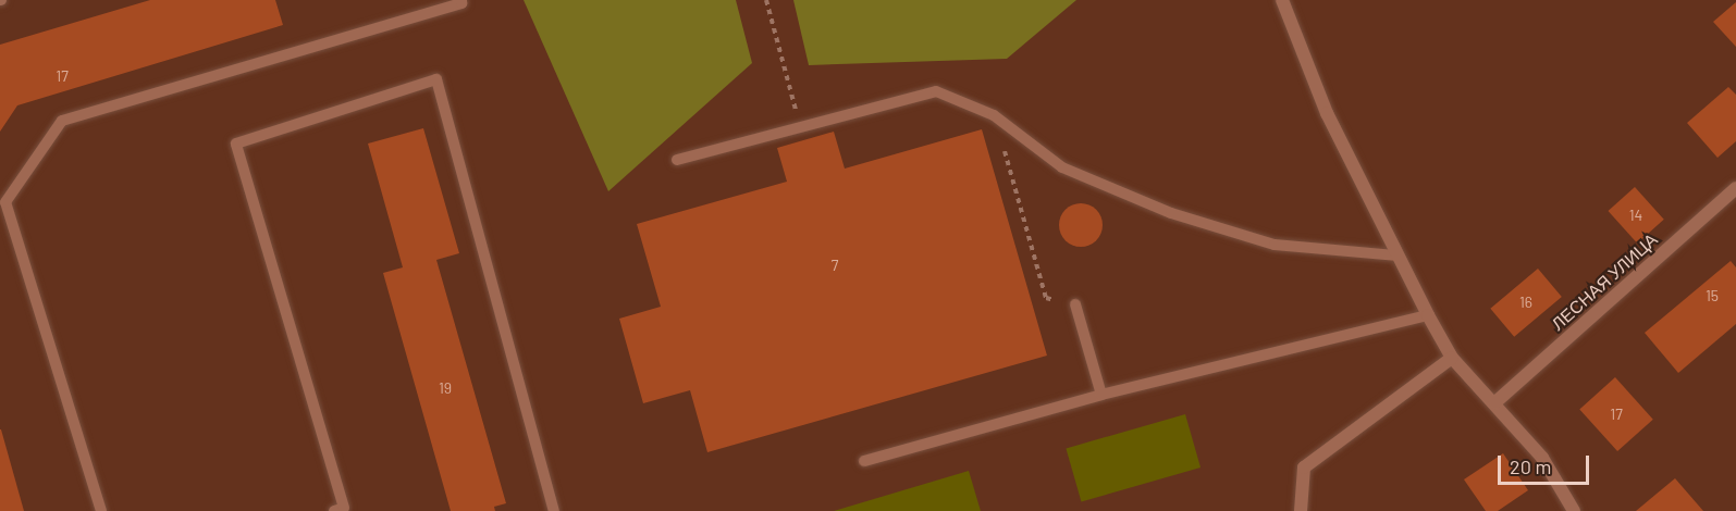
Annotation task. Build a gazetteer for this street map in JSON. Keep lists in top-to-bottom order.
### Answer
{
  "streets": {
    "street": ["ЛЕСНАЯ УЛИЦА"]
  },
  "house_numbers": [
    "17",
    "14",
    "7",
    "15",
    "16",
    "19",
    "17"
  ],
  "scale_bar": "20 m"
}
